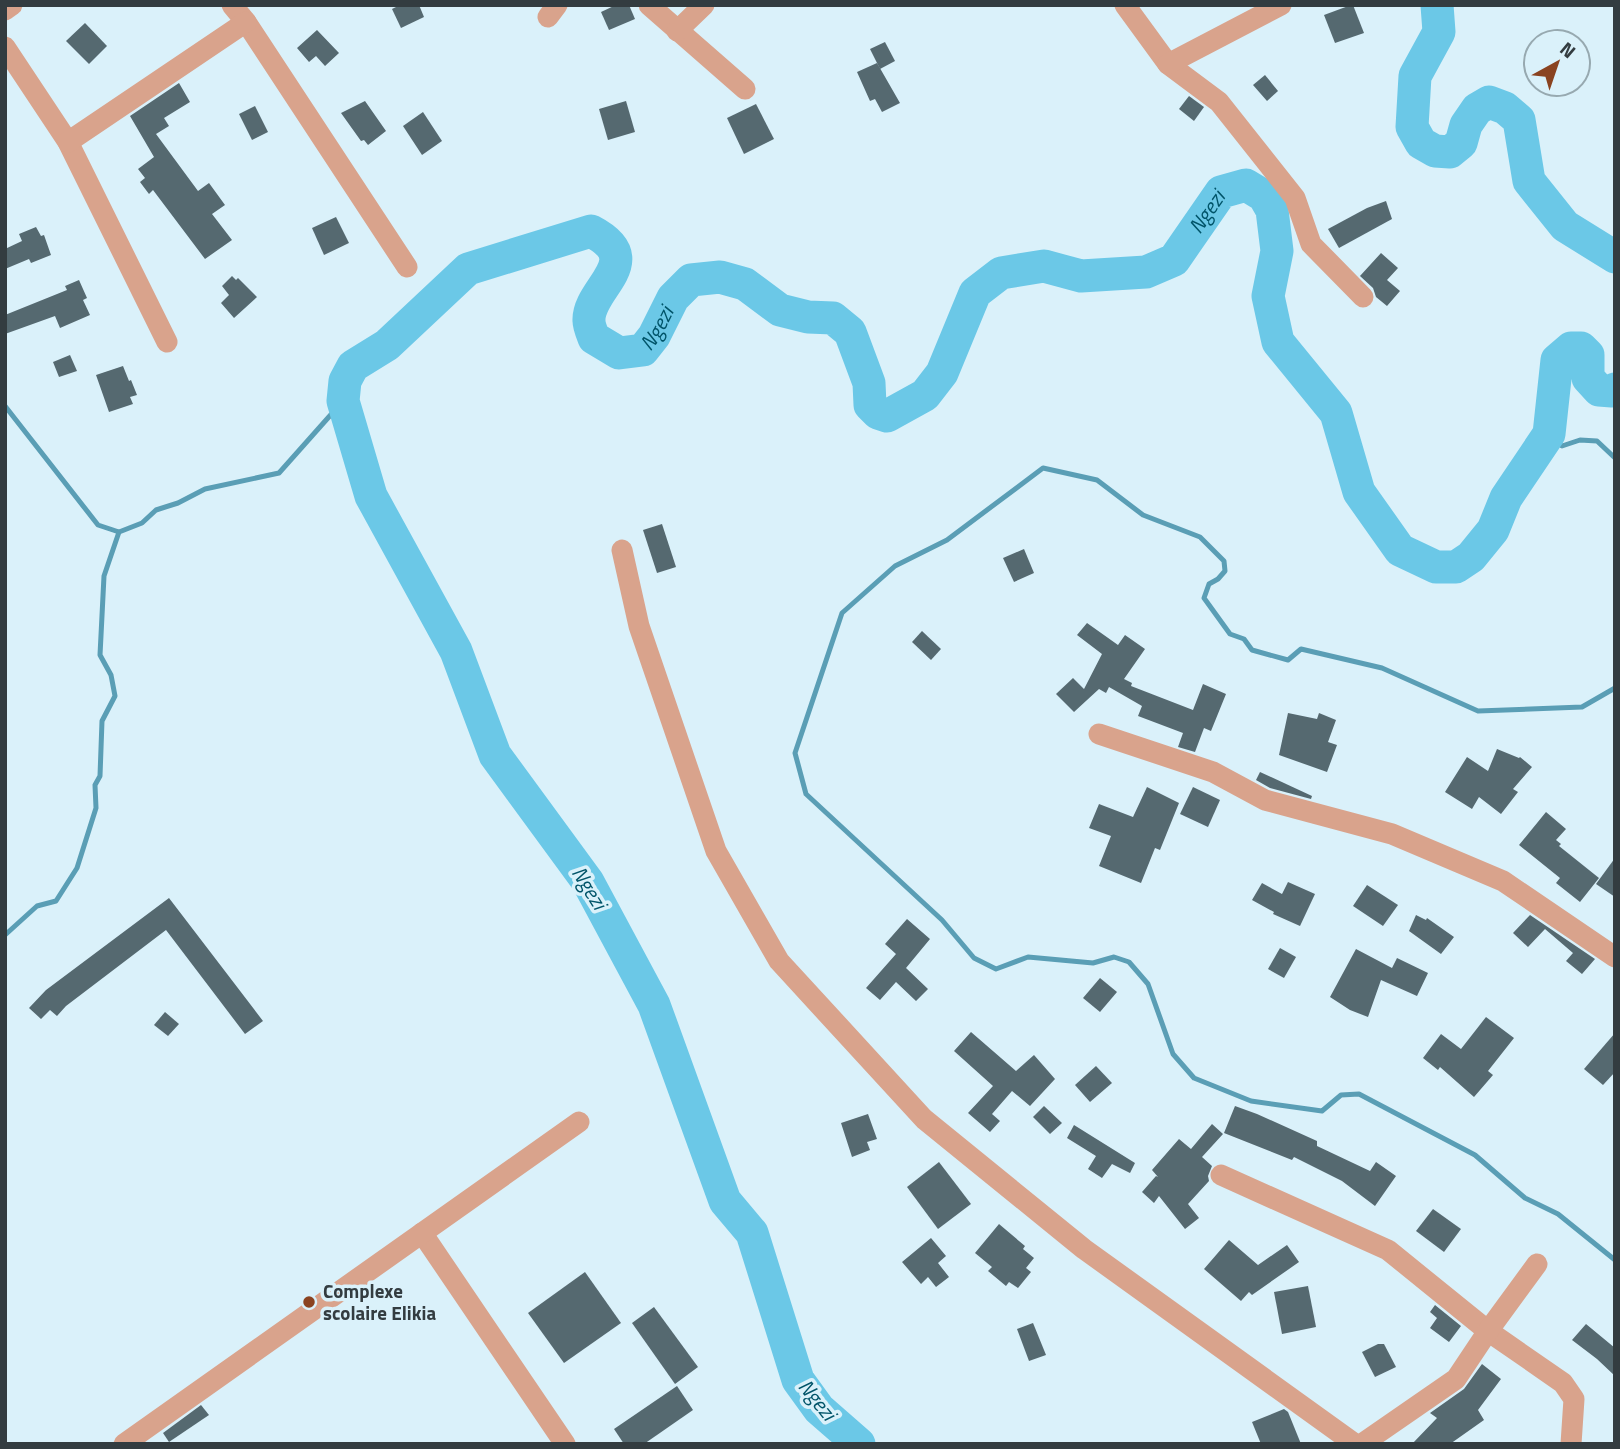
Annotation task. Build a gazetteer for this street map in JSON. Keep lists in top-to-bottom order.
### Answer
{
  "water": ["Ngezi"],
  "places": ["Complexe scolaire Elikia"],
  "north": "top right"
}
